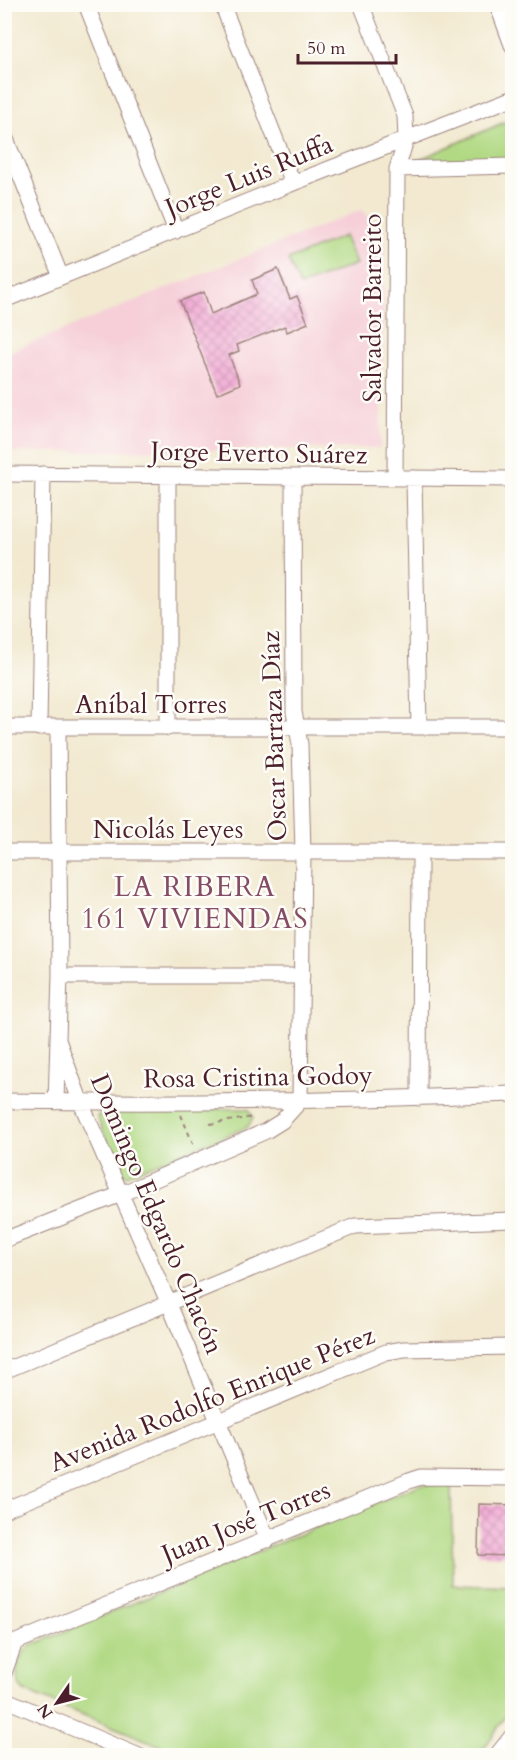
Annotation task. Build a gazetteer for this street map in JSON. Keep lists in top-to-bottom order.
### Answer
{
  "streets": {
    "street": [
      "Jorge Luis Ruffa",
      "Salvador Barreito",
      "Jorge Everto Suárez",
      "Aníbal Torres",
      "Oscar Barraza Díaz",
      "Nicolás Leyes",
      "Rosa Cristina Godoy",
      "Domingo Edgardo Chacón",
      "Avenida Rodolfo Enrique Pérez",
      "Juan José Torres"
    ]
  },
  "crossings": [
    ["Jorge Luis Ruffa", "Salvador Barreito"],
    ["Salvador Barreito", "Jorge Everto Suárez"],
    ["Jorge Everto Suárez", "Oscar Barraza Díaz"],
    ["Aníbal Torres", "Oscar Barraza Díaz"],
    ["Aníbal Torres", "Domingo Edgardo Chacón"],
    ["Oscar Barraza Díaz", "Nicolás Leyes"],
    ["Oscar Barraza Díaz", "Rosa Cristina Godoy"],
    ["Nicolás Leyes", "Domingo Edgardo Chacón"],
    ["Rosa Cristina Godoy", "Domingo Edgardo Chacón"],
    ["Domingo Edgardo Chacón", "Avenida Rodolfo Enrique Pérez"],
    ["Domingo Edgardo Chacón", "Juan José Torres"]
  ],
  "districts": ["LA RIBERA 161 VIVIENDAS"],
  "scale_bar": "50 m",
  "north": "bottom left"
}
